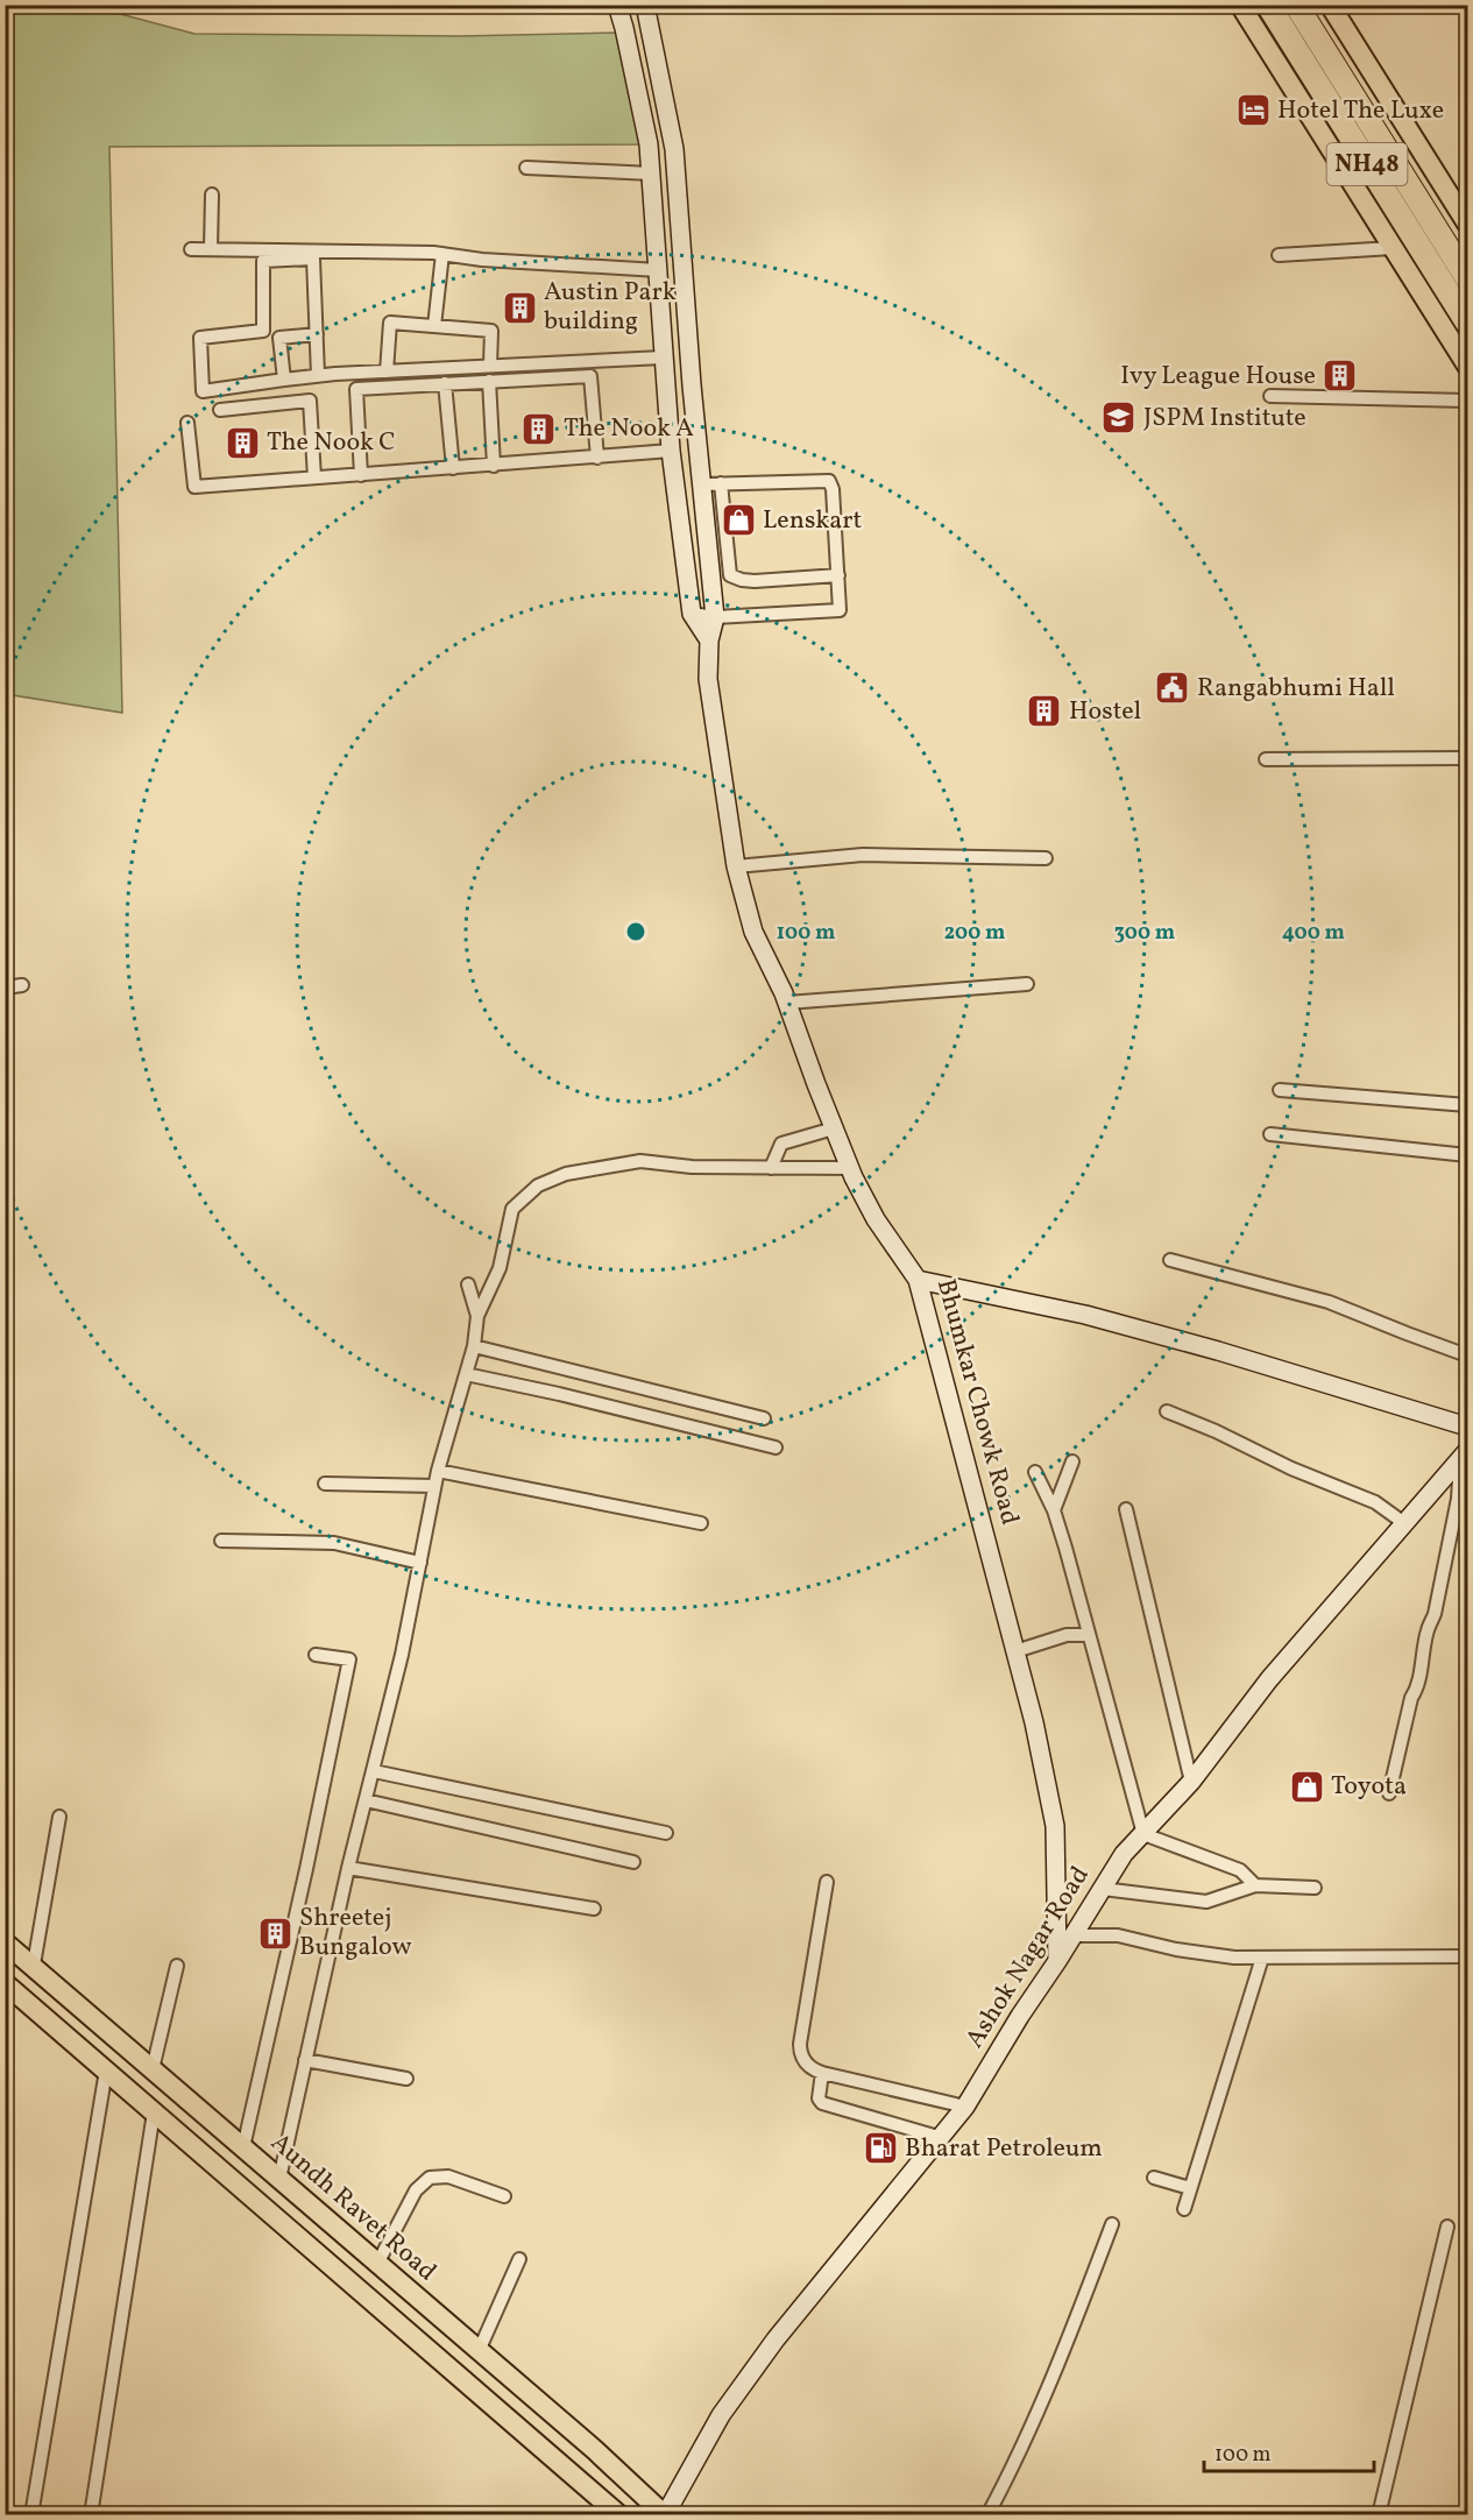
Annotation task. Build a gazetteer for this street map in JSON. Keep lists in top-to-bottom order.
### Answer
{
  "streets": {
    "highway": ["NH48"],
    "main road": ["Aundh Ravet Road"],
    "street": ["Bhumkar Chowk Road", "Ashok Nagar Road"]
  },
  "crossings": [
    ["Bhumkar Chowk Road", "Ashok Nagar Road"],
    ["Ashok Nagar Road", "Aundh Ravet Road"]
  ],
  "places": {
    "hotel": ["Hotel The Luxe"],
    "building": [
      "Austin Park building",
      "Ivy League House",
      "The Nook A",
      "The Nook C",
      "Hostel",
      "Shreetej Bungalow"
    ],
    "school or university": ["JSPM Institute"],
    "shop": ["Lenskart", "Toyota"],
    "public building": ["Rangabhumi Hall"],
    "fuel station": ["Bharat Petroleum"]
  },
  "scale_bar": "100 m",
  "rings": [
    "100 m",
    "200 m",
    "300 m",
    "400 m"
  ]
}
